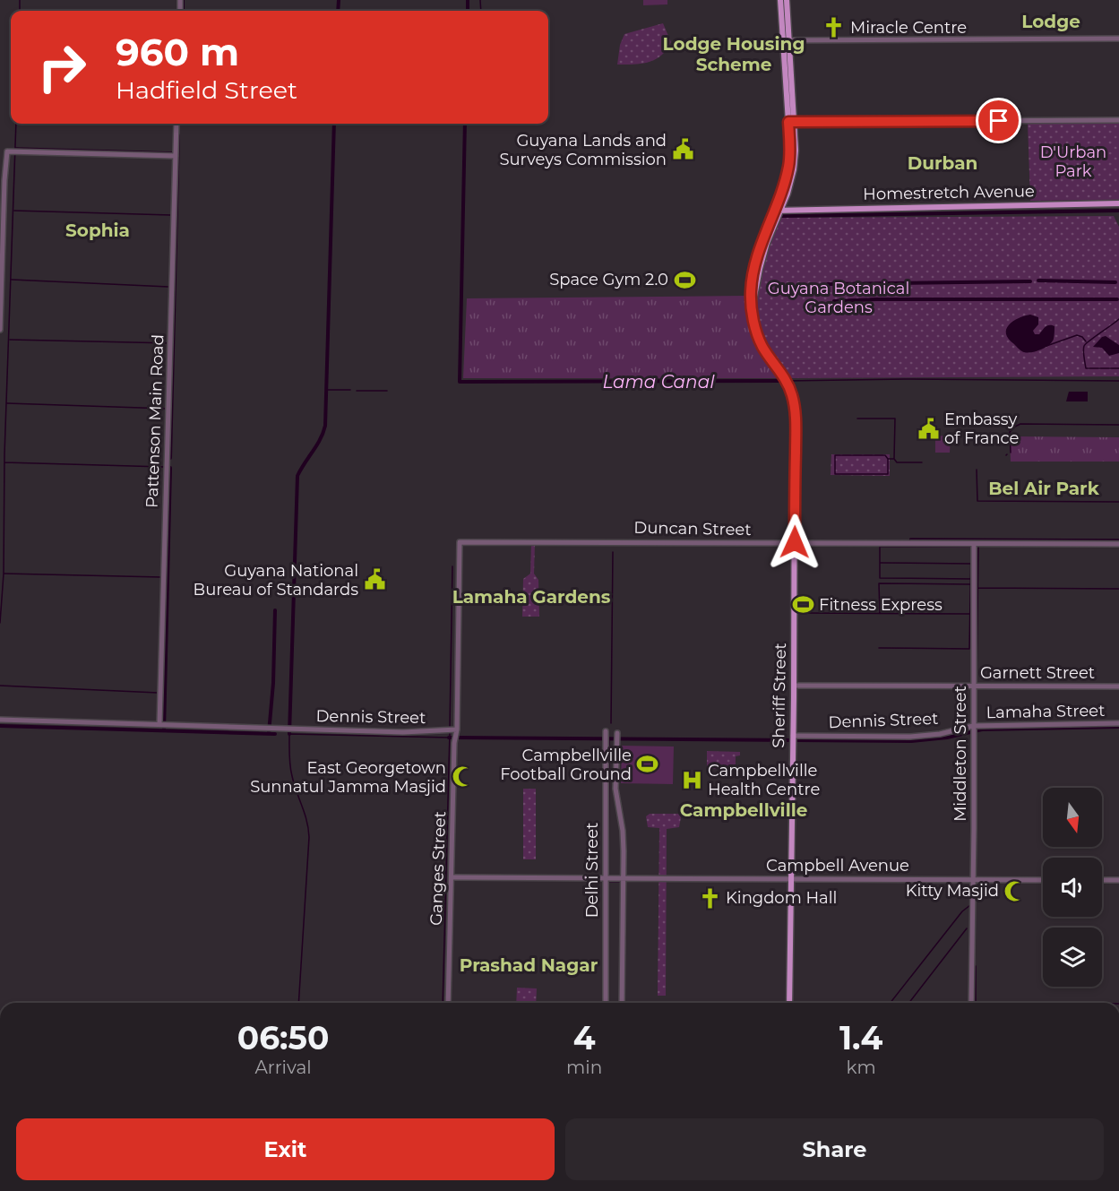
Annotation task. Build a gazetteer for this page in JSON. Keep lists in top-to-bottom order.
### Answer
{
  "streets": {
    "main road": ["Homestretch Avenue", "Sheriff Street"],
    "street": [
      "Pattenson Main Road",
      "Duncan Street",
      "Garnett Street",
      "Lamaha Street",
      "Dennis Street",
      "Middleton Street",
      "Campbell Avenue",
      "Ganges Street",
      "Delhi Street"
    ]
  },
  "crossings": [
    ["Homestretch Avenue", "Sheriff Street"],
    ["Pattenson Main Road", "Dennis Street"],
    ["Duncan Street", "Sheriff Street"],
    ["Duncan Street", "Middleton Street"],
    ["Duncan Street", "Ganges Street"],
    ["Garnett Street", "Sheriff Street"],
    ["Garnett Street", "Middleton Street"],
    ["Sheriff Street", "Dennis Street"],
    ["Sheriff Street", "Campbell Avenue"],
    ["Lamaha Street", "Dennis Street"],
    ["Lamaha Street", "Middleton Street"],
    ["Dennis Street", "Middleton Street"],
    ["Dennis Street", "Ganges Street"],
    ["Middleton Street", "Campbell Avenue"],
    ["Campbell Avenue", "Ganges Street"],
    ["Campbell Avenue", "Delhi Street"]
  ],
  "districts": [
    "Lodge",
    "Lodge Housing Scheme",
    "Durban",
    "Sophia",
    "Bel Air Park",
    "Lamaha Gardens",
    "Campbellville",
    "Prashad Nagar"
  ],
  "water": ["Lama Canal"],
  "parks": ["D'Urban Park", "Guyana Botanical Gardens"],
  "places": {
    "church": ["Miracle Centre", "Kingdom Hall"],
    "public building": ["Guyana Lands and Surveys Commission", "Embassy of France", "Guyana National Bureau of Standards"],
    "sports": ["Space Gym 2.0", "Fitness Express", "Campbellville Football Ground"],
    "mosque": ["East Georgetown Sunnatul Jamma Masjid", "Kitty Masjid"],
    "hospital": ["Campbellville Health Centre"]
  },
  "north": "bottom",
  "page": {
    "turn": ["960 m", "Hadfield Street"],
    "eta": [
      "06:50",
      "Arrival",
      "4",
      "min",
      "1.4",
      "km"
    ],
    "buttons": ["Exit", "Share"]
  }
}
